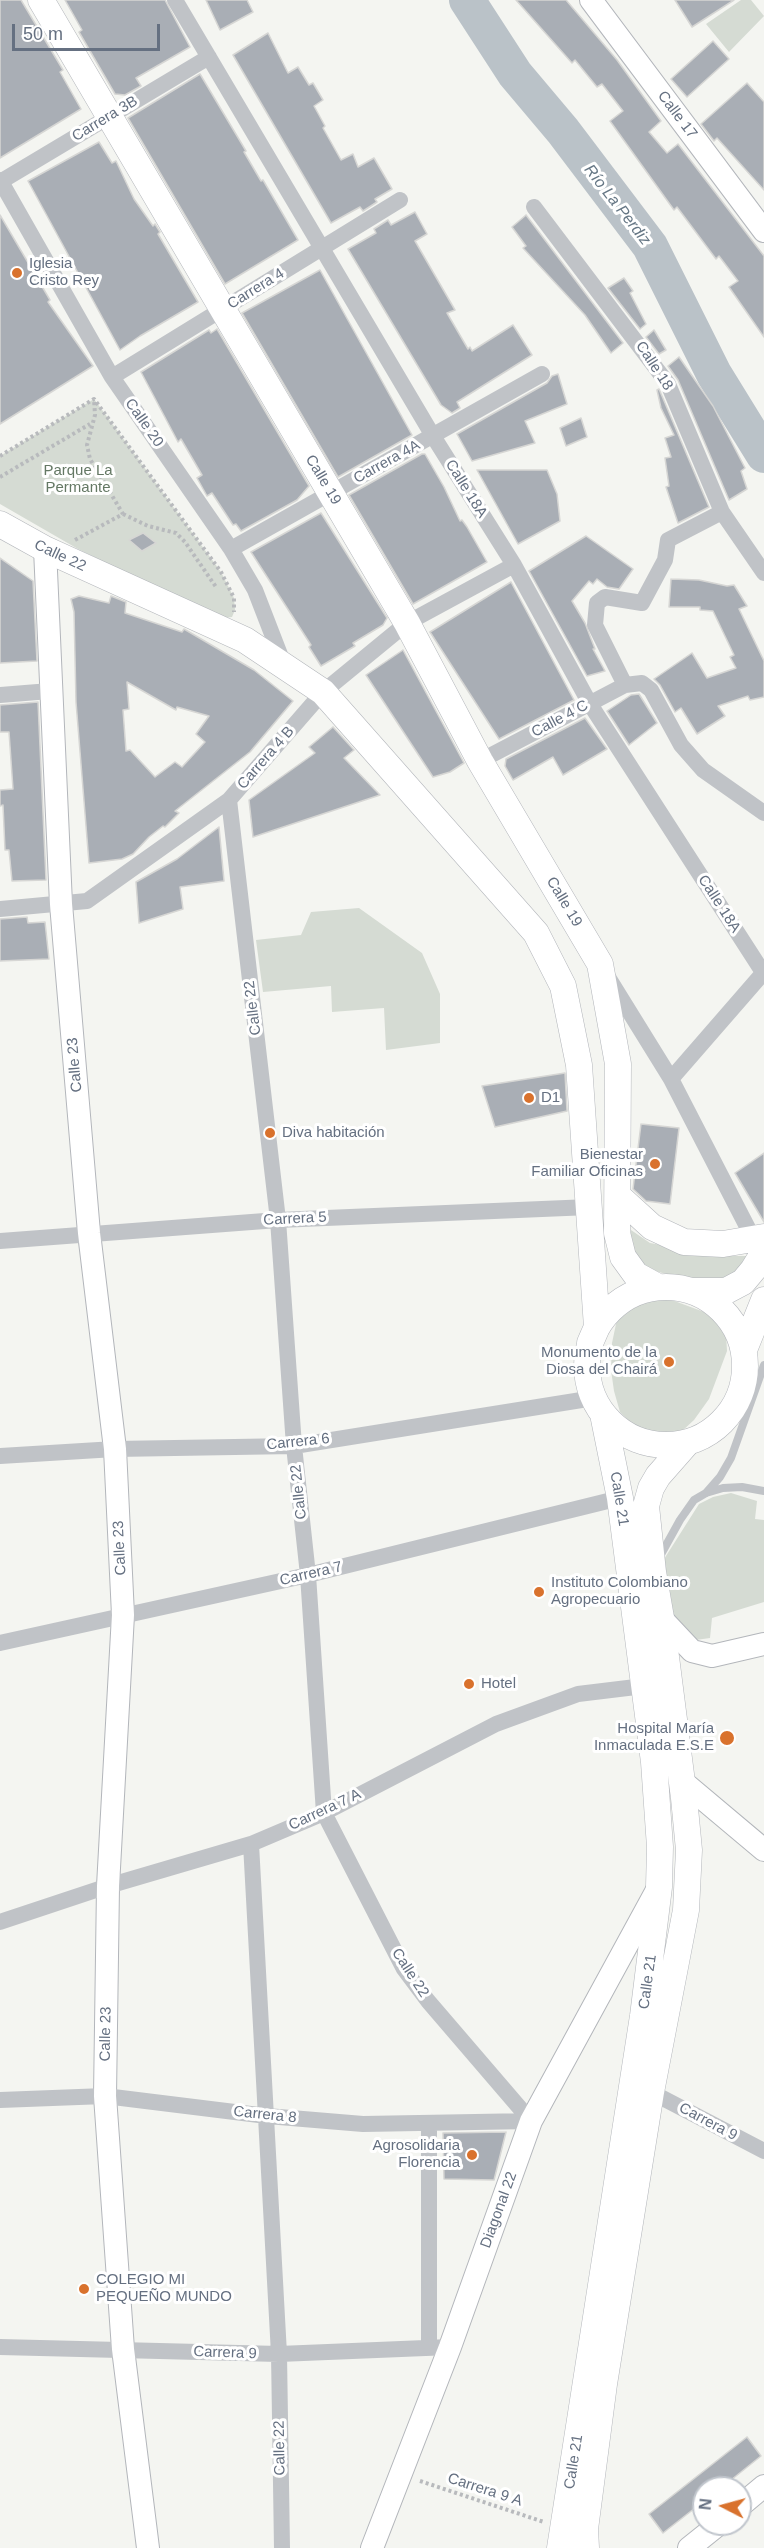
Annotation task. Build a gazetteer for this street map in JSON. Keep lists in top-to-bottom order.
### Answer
{
  "streets": {
    "main road": ["Calle 19", "Calle 22", "Calle 21"],
    "street": [
      "Calle 17",
      "Carrera 3B",
      "Carrera 4",
      "Calle 18",
      "Calle 20",
      "Carrera 4A",
      "Calle 18A",
      "Calle 4 C",
      "Carrera 4 B",
      "Calle 23",
      "Carrera 5",
      "Carrera 6",
      "Carrera 7",
      "Carrera 7 A",
      "Carrera 8",
      "Carrera 9",
      "Diagonal 22"
    ],
    "path": ["Carrera 9 A"]
  },
  "crossings": [
    ["Carrera 3B", "Calle 20"],
    ["Carrera 3B", "Calle 19"],
    ["Carrera 3B", "Calle 18A"],
    ["Carrera 4", "Calle 20"],
    ["Carrera 4", "Calle 19"],
    ["Carrera 4", "Calle 18A"],
    ["Calle 20", "Carrera 4A"],
    ["Calle 20", "Calle 22"],
    ["Carrera 4A", "Calle 19"],
    ["Carrera 4A", "Calle 18A"],
    ["Calle 19", "Calle 22"],
    ["Calle 19", "Calle 4 C"],
    ["Calle 19", "Carrera 4 B"],
    ["Calle 19", "Carrera 6"],
    ["Calle 19", "Calle 21"],
    ["Calle 18A", "Calle 4 C"],
    ["Calle 18A", "Carrera 4 B"],
    ["Calle 22", "Carrera 4 B"],
    ["Calle 22", "Calle 23"],
    ["Calle 22", "Carrera 5"],
    ["Calle 22", "Carrera 6"],
    ["Calle 22", "Calle 21"],
    ["Calle 22", "Carrera 7"],
    ["Calle 22", "Carrera 7 A"],
    ["Calle 22", "Carrera 8"],
    ["Calle 22", "Carrera 9"],
    ["Calle 22", "Diagonal 22"],
    ["Carrera 4 B", "Calle 23"],
    ["Calle 23", "Carrera 5"],
    ["Calle 23", "Carrera 6"],
    ["Calle 23", "Carrera 7"],
    ["Calle 23", "Carrera 7 A"],
    ["Calle 23", "Carrera 8"],
    ["Calle 23", "Carrera 9"],
    ["Carrera 6", "Calle 21"],
    ["Calle 21", "Carrera 7"],
    ["Calle 21", "Carrera 7 A"],
    ["Calle 21", "Carrera 9"],
    ["Calle 21", "Diagonal 22"],
    ["Calle 21", "Carrera 9 A"],
    ["Carrera 8", "Diagonal 22"],
    ["Carrera 9", "Diagonal 22"],
    ["Diagonal 22", "Carrera 9 A"]
  ],
  "water": ["Río La Perdiz"],
  "parks": ["Parque La Permante"],
  "places": [
    "Iglesia Cristo Rey",
    "D1",
    "Diva habitación",
    "Bienestar Familiar Oficinas",
    "Monumento de la Diosa del Chairá",
    "Instituto Colombiano Agropecuario",
    "Hotel",
    "Hospital María Inmaculada E.S.E",
    "Agrosolidaria Florencia",
    "COLEGIO MI PEQUEÑO MUNDO"
  ],
  "scale_bar": "50 m",
  "north": "left"
}
